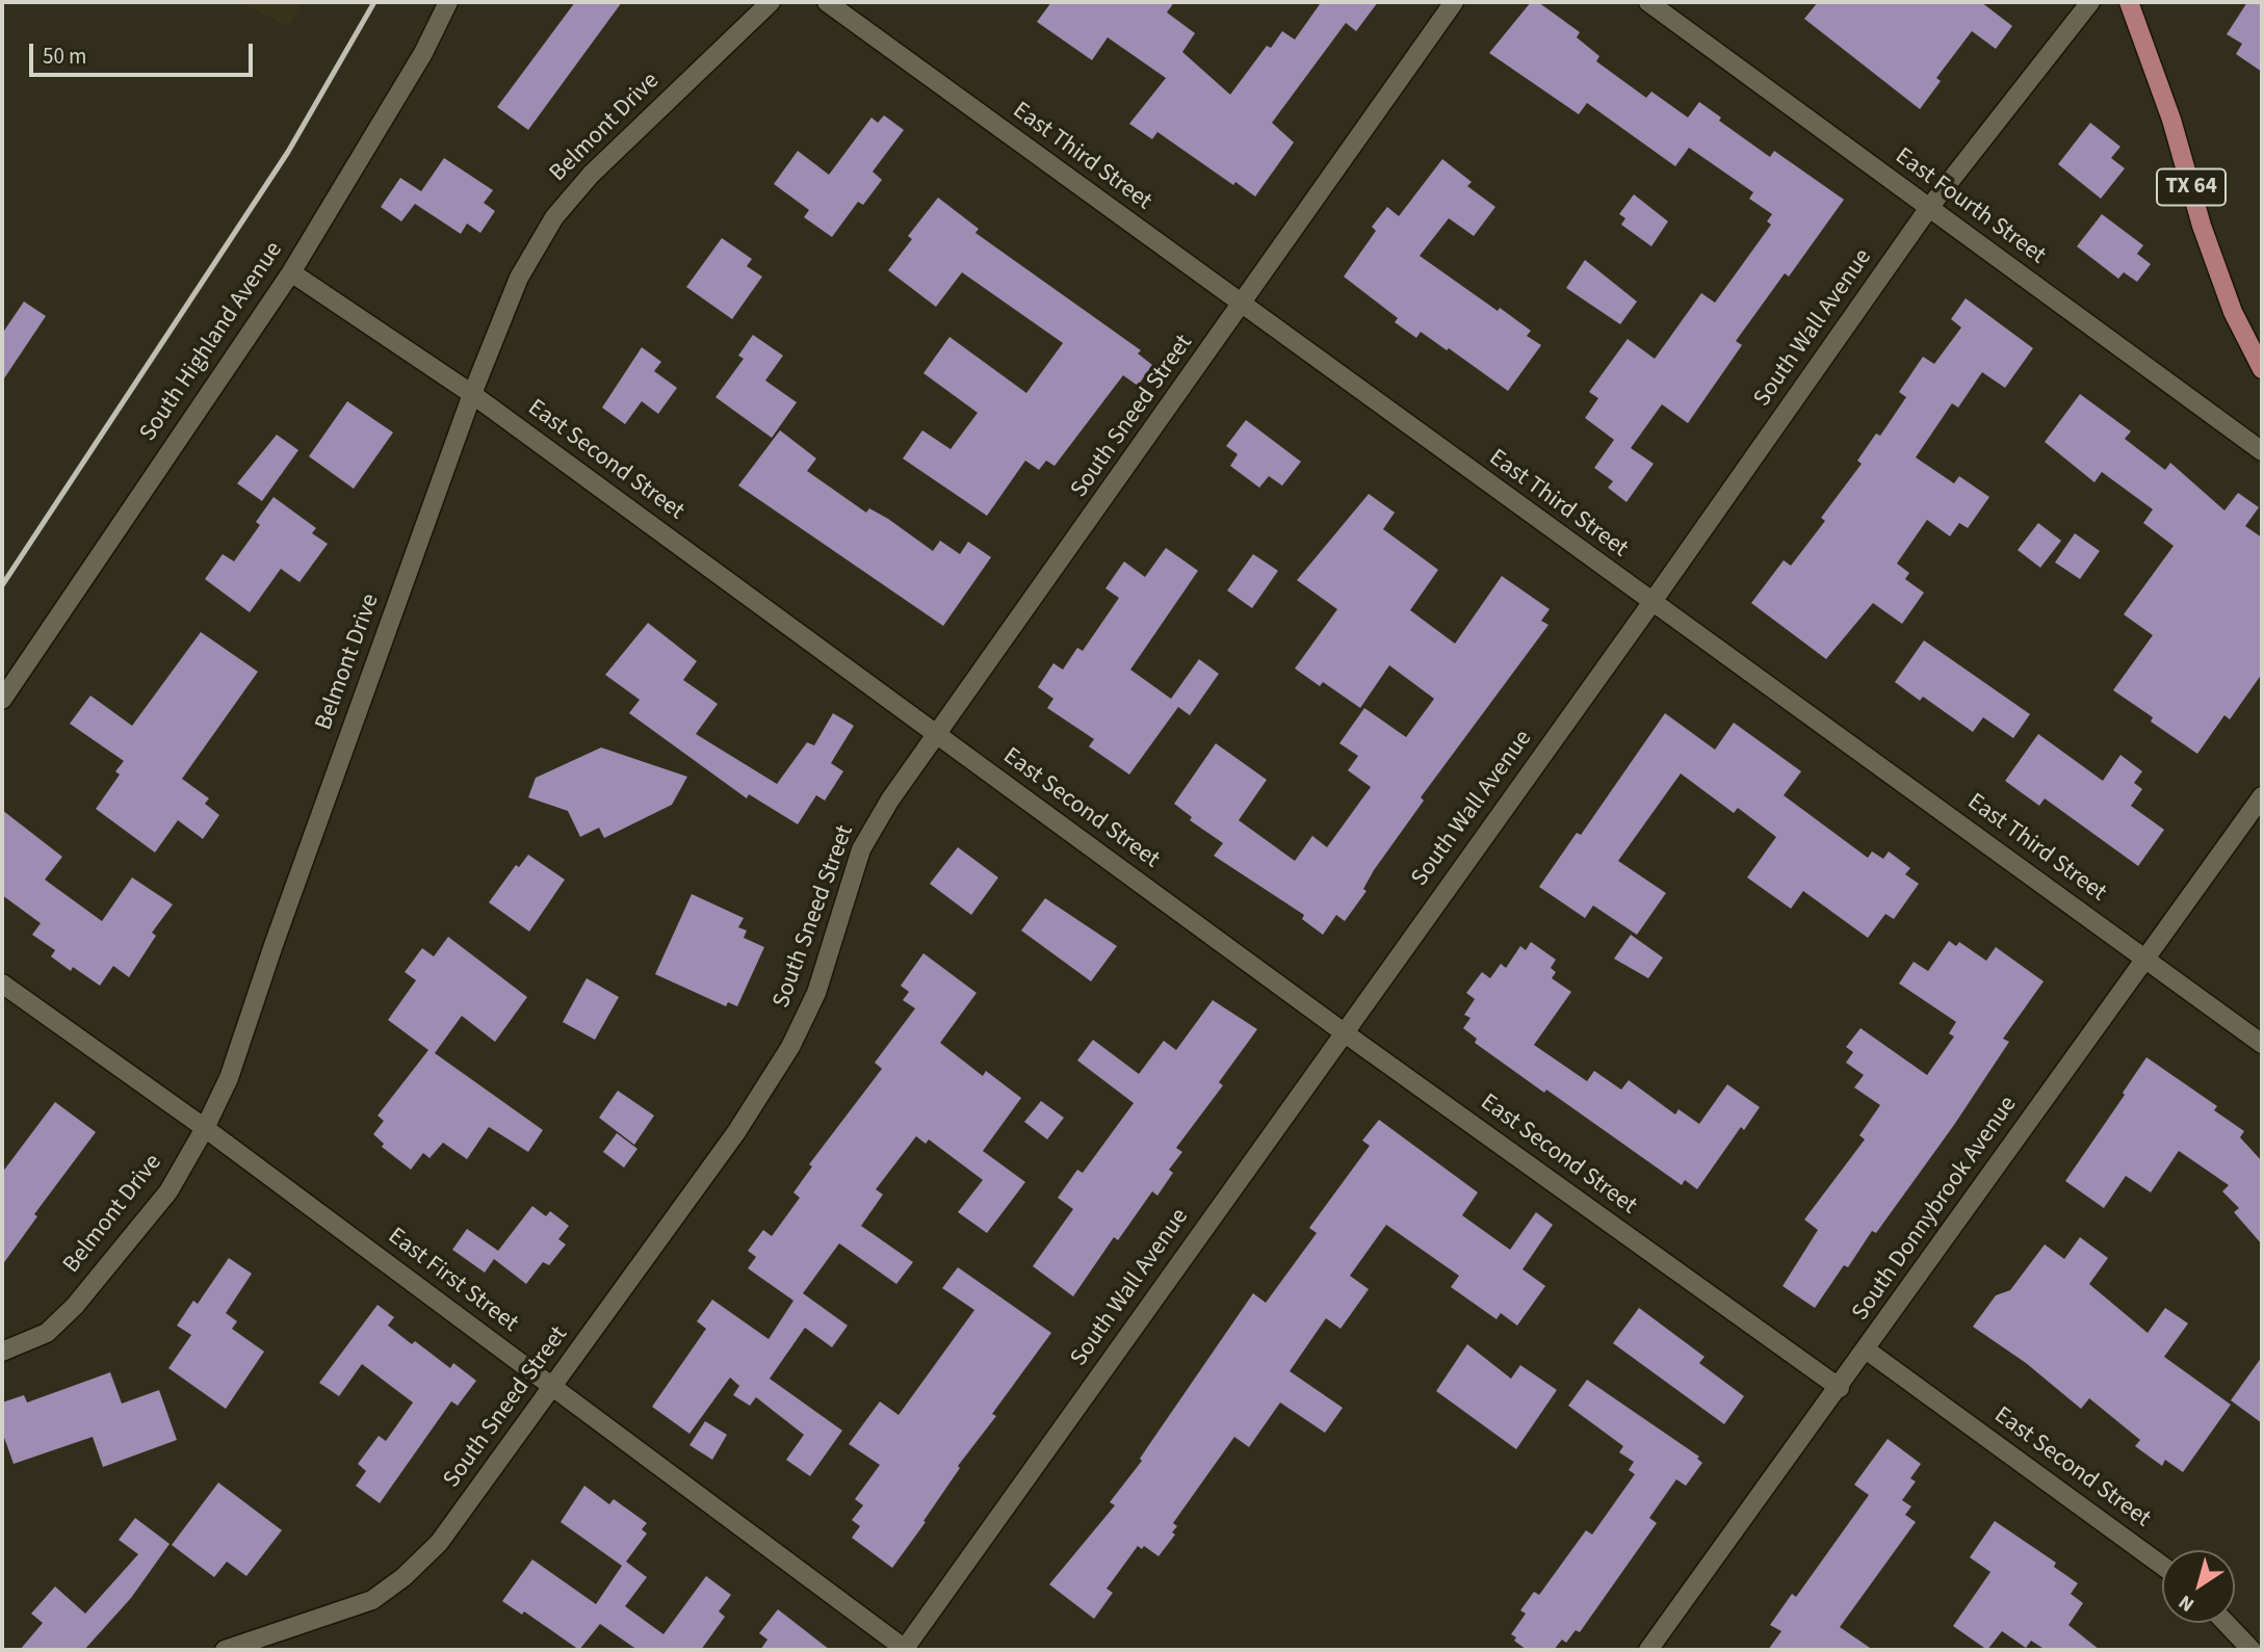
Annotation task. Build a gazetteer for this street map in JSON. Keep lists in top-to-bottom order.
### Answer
{
  "streets": {
    "main road": ["TX 64"],
    "street": [
      "Belmont Drive",
      "East Third Street",
      "East Fourth Street",
      "South Wall Avenue",
      "South Highland Avenue",
      "South Sneed Street",
      "East Second Street",
      "South Donnybrook Avenue",
      "East First Street"
    ]
  },
  "crossings": [
    ["Belmont Drive", "East Second Street"],
    ["Belmont Drive", "East First Street"],
    ["East Third Street", "South Wall Avenue"],
    ["East Third Street", "South Sneed Street"],
    ["East Third Street", "South Donnybrook Avenue"],
    ["East Fourth Street", "South Wall Avenue"],
    ["South Wall Avenue", "East Second Street"],
    ["South Wall Avenue", "East First Street"],
    ["South Highland Avenue", "East Second Street"],
    ["South Sneed Street", "East Second Street"],
    ["South Sneed Street", "East First Street"],
    ["East Second Street", "South Donnybrook Avenue"]
  ],
  "scale_bar": "50 m",
  "north": "bottom left"
}
